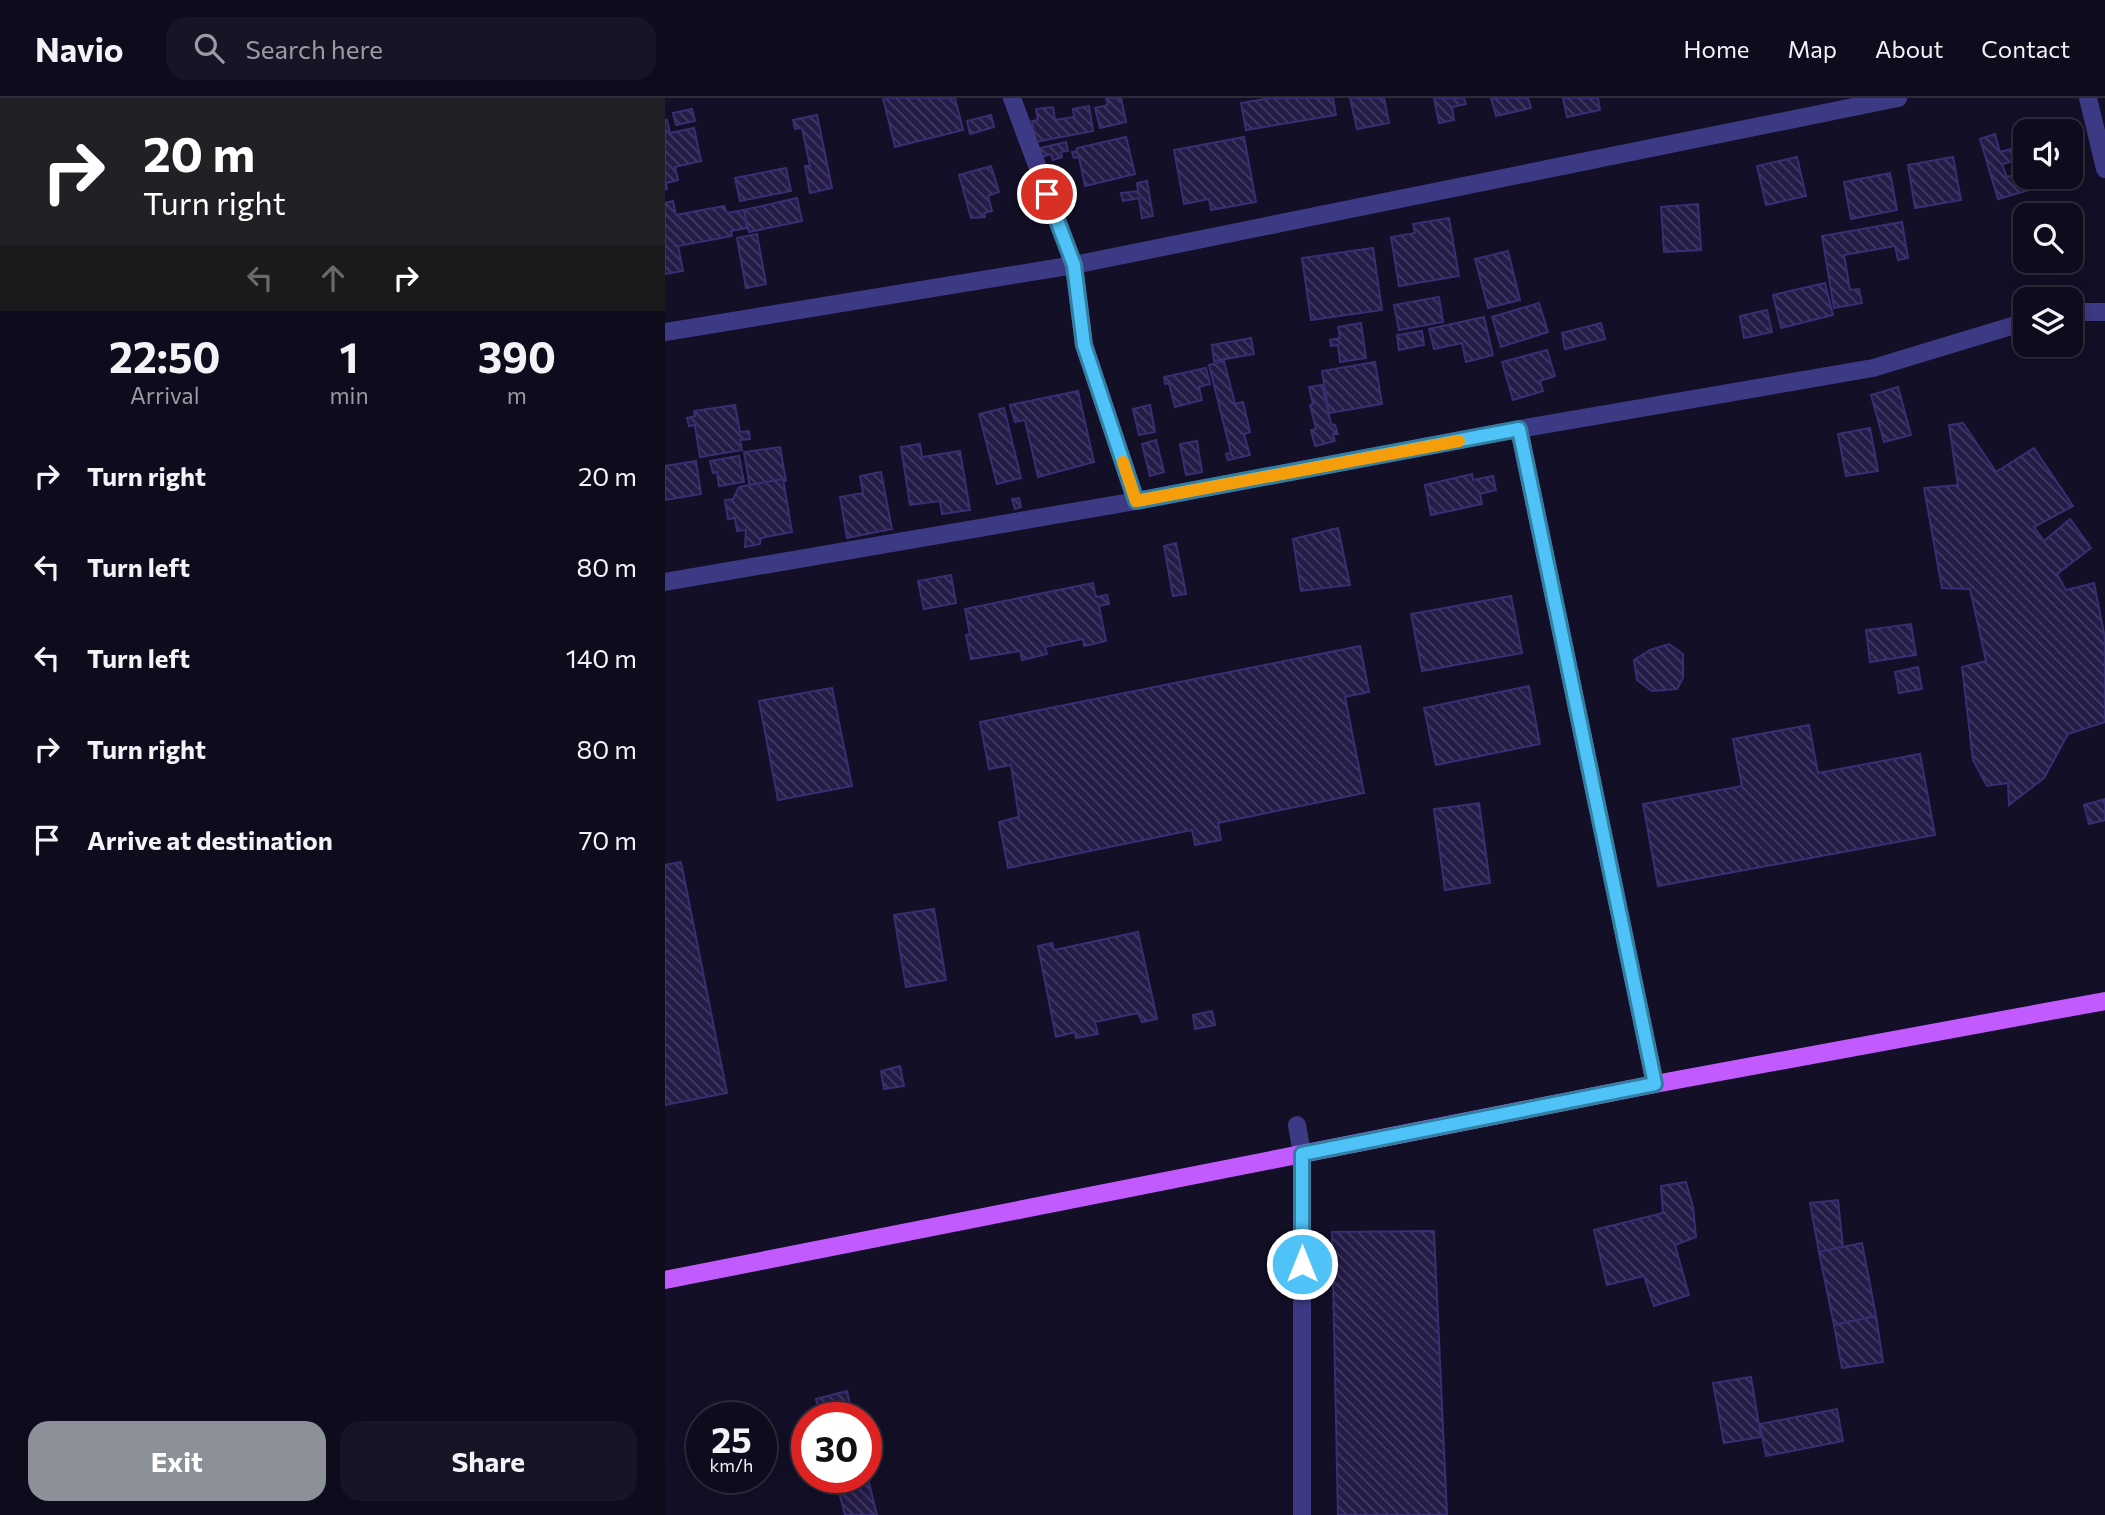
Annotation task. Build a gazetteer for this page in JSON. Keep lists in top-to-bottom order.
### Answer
{
  "page": {
    "header": "Navio",
    "search": "Search here",
    "nav": [
      "Home",
      "Map",
      "About",
      "Contact"
    ],
    "turn": ["20 m", "Turn right"],
    "eta": [
      "22:50",
      "Arrival",
      "1",
      "min",
      "390",
      "m"
    ],
    "list": [
      {
        "name": "Turn right",
        "value": "20 m"
      },
      {
        "name": "Turn left",
        "value": "80 m"
      },
      {
        "name": "Turn left",
        "value": "140 m"
      },
      {
        "name": "Turn right",
        "value": "80 m"
      },
      {
        "name": "Arrive at destination",
        "value": "70 m"
      }
    ],
    "speed": "25 km/h",
    "limit": "30",
    "buttons": ["Exit", "Share"]
  }
}
